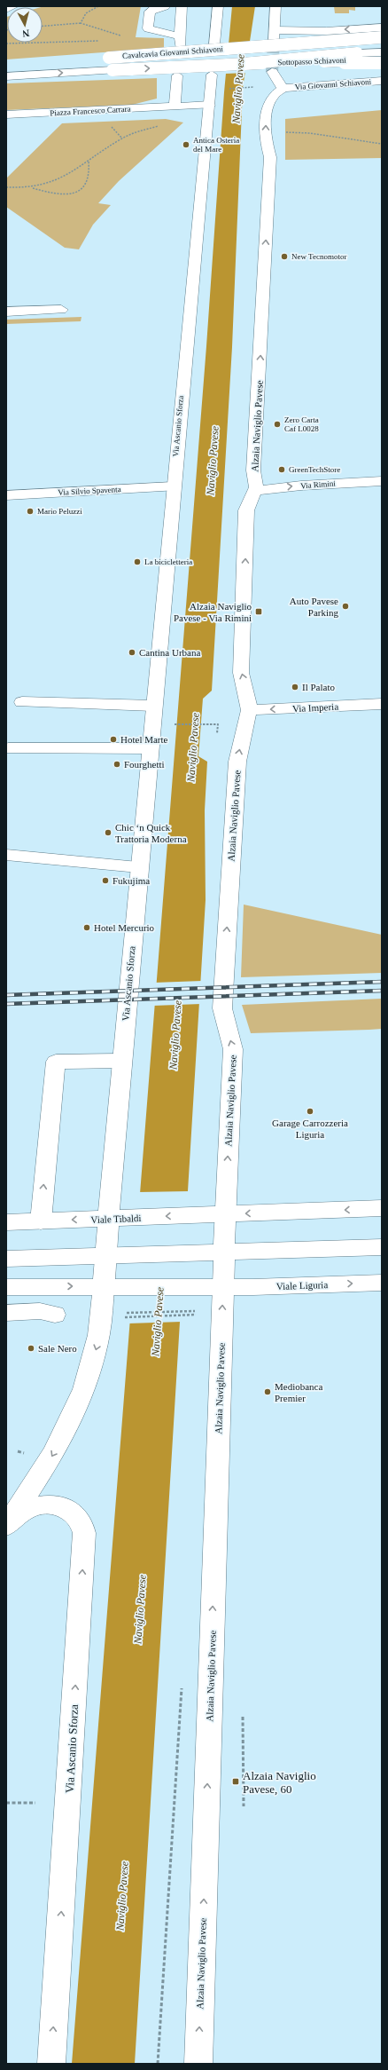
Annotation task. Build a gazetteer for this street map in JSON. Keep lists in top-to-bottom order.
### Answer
{
  "streets": {
    "main road": [
      "Cavalcavia Giovanni Schiavoni",
      "Sottopasso Schiavoni",
      "Via Giovanni Schiavoni",
      "Piazza Francesco Carrara",
      "Via Ascanio Sforza",
      "Alzaia Naviglio Pavese",
      "Via Rimini",
      "Via Silvio Spaventa",
      "Via Imperia",
      "Viale Tibaldi",
      "Viale Liguria"
    ]
  },
  "crossings": [
    ["Cavalcavia Giovanni Schiavoni", "Sottopasso Schiavoni"],
    ["Cavalcavia Giovanni Schiavoni", "Via Giovanni Schiavoni"],
    ["Sottopasso Schiavoni", "Via Giovanni Schiavoni"],
    ["Via Giovanni Schiavoni", "Alzaia Naviglio Pavese"],
    ["Piazza Francesco Carrara", "Via Ascanio Sforza"],
    ["Via Ascanio Sforza", "Via Silvio Spaventa"],
    ["Via Ascanio Sforza", "Viale Tibaldi"],
    ["Alzaia Naviglio Pavese", "Via Rimini"],
    ["Alzaia Naviglio Pavese", "Via Imperia"],
    ["Alzaia Naviglio Pavese", "Viale Tibaldi"],
    ["Alzaia Naviglio Pavese", "Viale Liguria"]
  ],
  "one_way": ["Alzaia Naviglio Pavese", "Via Rimini", "Via Imperia"],
  "water": ["Naviglio Pavese"],
  "places": {
    "other": [
      "Antica Osteria del Mare",
      "New Tecnomotor",
      "Zero Carta Caf L0028",
      "GreenTechStore",
      "Mario Peluzzi",
      "La bicicletteria",
      "Auto Pavese Parking",
      "Cantina Urbana",
      "Il Palato",
      "Hotel Marte",
      "Fourghetti",
      "Chic ‘n Quick Trattoria Moderna",
      "Fukujima",
      "Hotel Mercurio",
      "Garage Carrozzeria Liguria",
      "Sale Nero",
      "Mediobanca Premier"
    ],
    "transit": ["Alzaia Naviglio Pavese - Via Rimini", "Alzaia Naviglio Pavese, 60"]
  },
  "north": "bottom"
}
